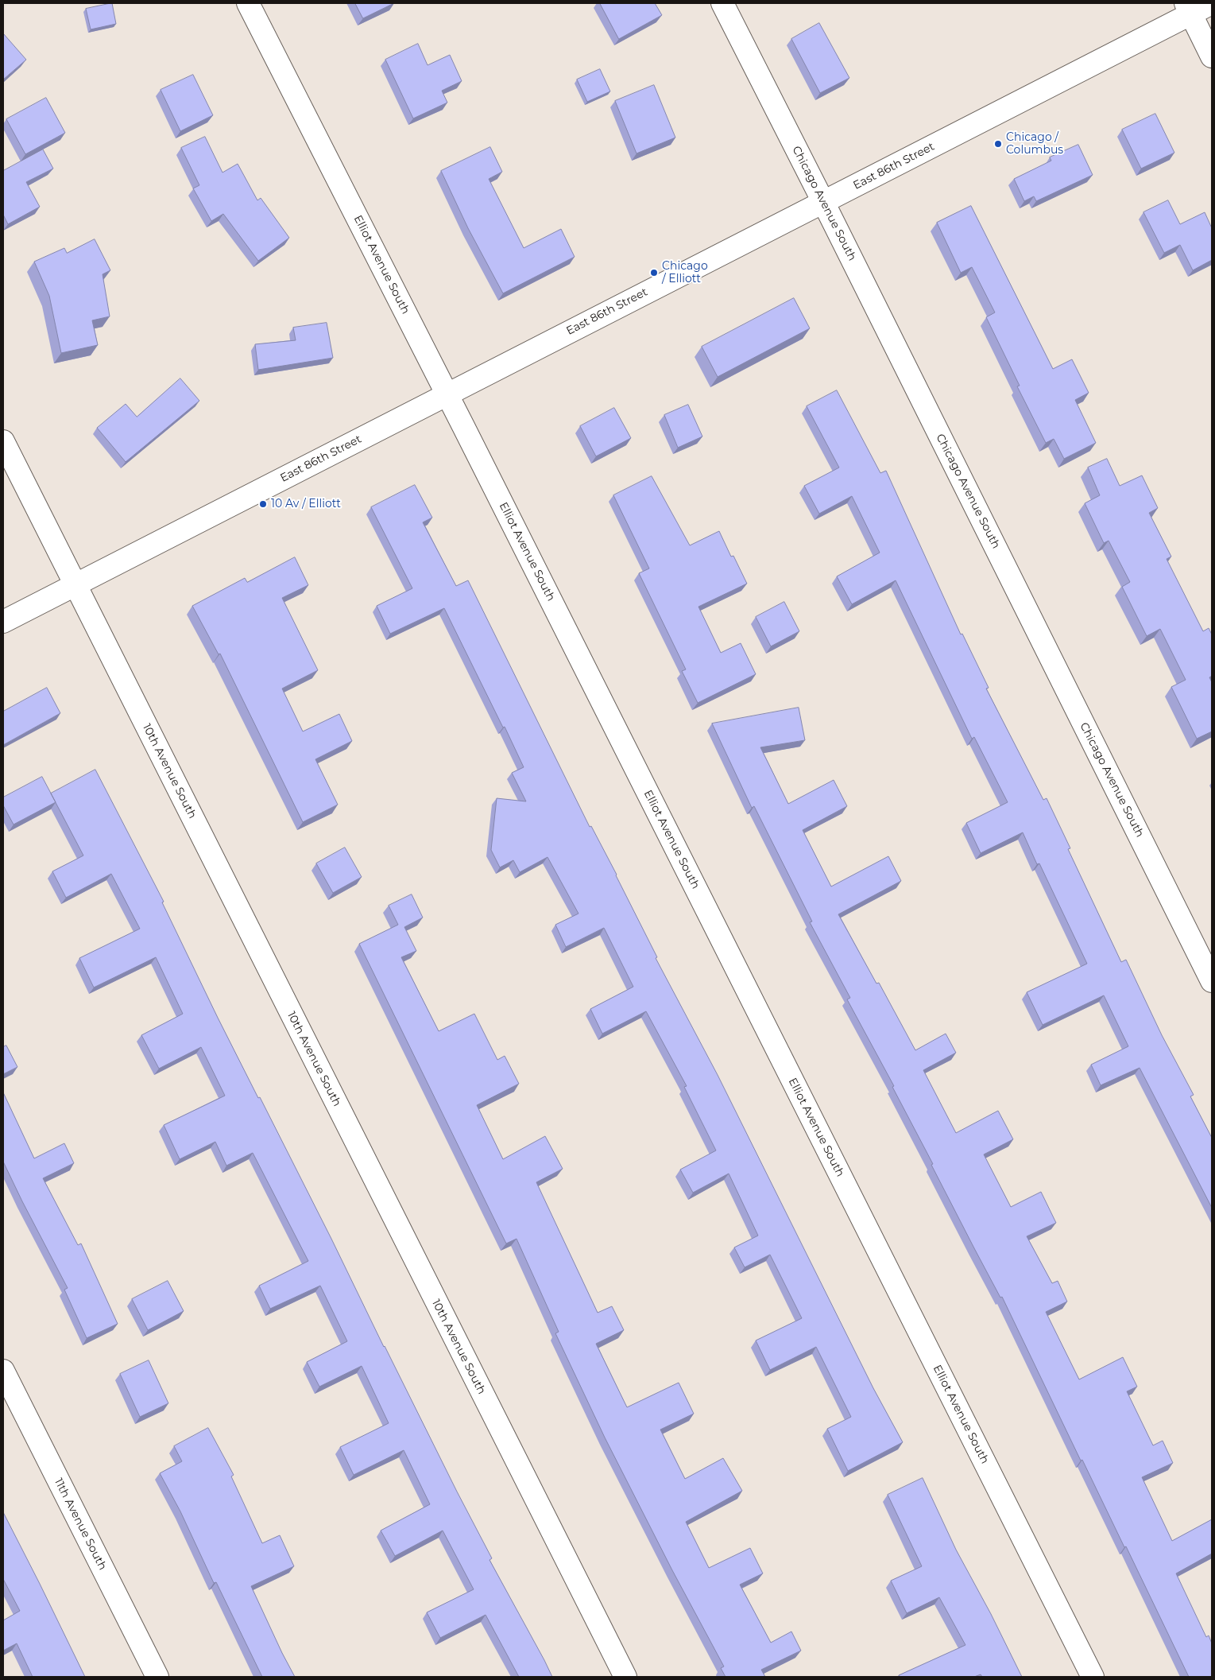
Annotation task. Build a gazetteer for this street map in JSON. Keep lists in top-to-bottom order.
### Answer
{
  "streets": {
    "street": [
      "East 86th Street",
      "Chicago Avenue South",
      "Elliot Avenue South",
      "10th Avenue South",
      "11th Avenue South"
    ]
  },
  "crossings": [
    ["East 86th Street", "Chicago Avenue South"],
    ["East 86th Street", "Elliot Avenue South"],
    ["East 86th Street", "10th Avenue South"]
  ],
  "places": ["Chicago / Columbus", "Chicago / Elliott", "10 Av / Elliott"]
}
